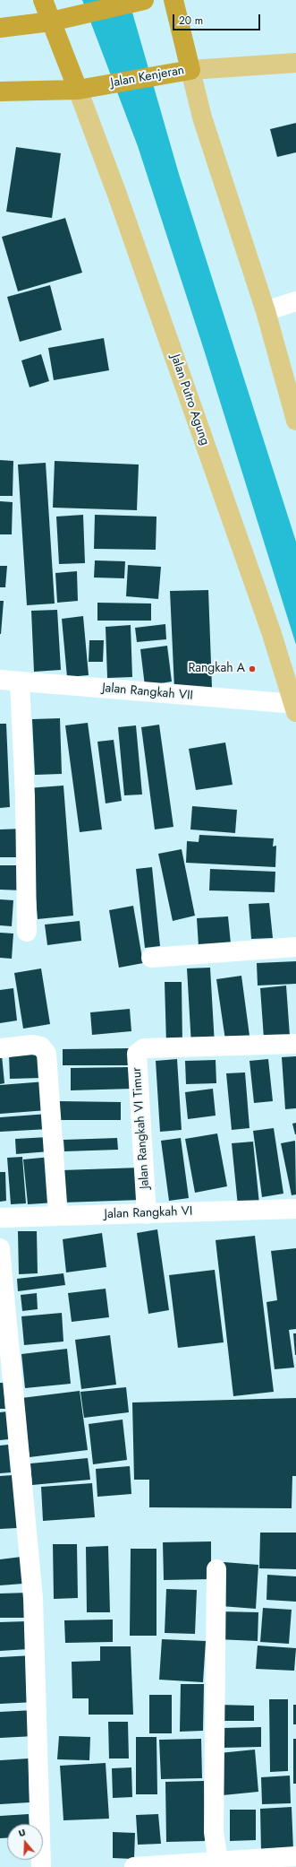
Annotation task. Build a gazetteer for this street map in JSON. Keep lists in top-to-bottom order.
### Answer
{
  "streets": {
    "highway": ["Jalan Kenjeran"],
    "main road": ["Jalan Putro Agung"],
    "street": ["Jalan Rangkah VII", "Jalan Rangkah VI Timur", "Jalan Rangkah VI"]
  },
  "crossings": [
    ["Jalan Kenjeran", "Jalan Putro Agung"],
    ["Jalan Putro Agung", "Jalan Rangkah VII"],
    ["Jalan Rangkah VI Timur", "Jalan Rangkah VI"]
  ],
  "places": ["Rangkah A"],
  "scale_bar": "20 m",
  "north": "top"
}
